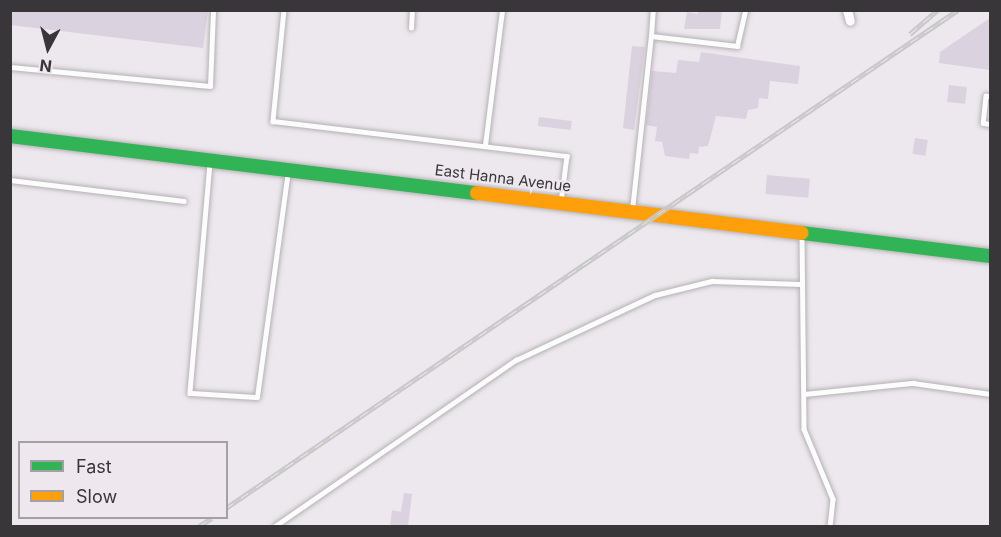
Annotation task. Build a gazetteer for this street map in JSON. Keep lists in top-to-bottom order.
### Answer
{
  "streets": {
    "street": ["East Hanna Avenue"]
  },
  "legend": ["Fast", "Slow"],
  "north": "bottom"
}
